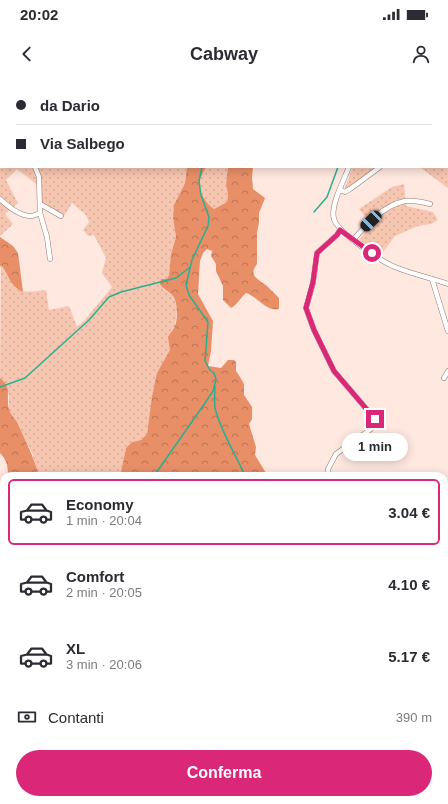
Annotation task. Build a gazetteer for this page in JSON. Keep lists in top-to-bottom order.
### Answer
{
  "page": {
    "status": "20:02",
    "header": "Cabway",
    "banner": ["da Dario", "Via Salbego"],
    "bubble": "1 min",
    "list": [
      {
        "name": "Economy",
        "note": "1 min · 20:04",
        "value": "3.04 €"
      },
      {
        "name": "Comfort",
        "note": "2 min · 20:05",
        "value": "4.10 €"
      },
      {
        "name": "XL",
        "note": "3 min · 20:06",
        "value": "5.17 €"
      }
    ],
    "pay": ["Contanti", "390 m"],
    "buttons": "Conferma"
  }
}
